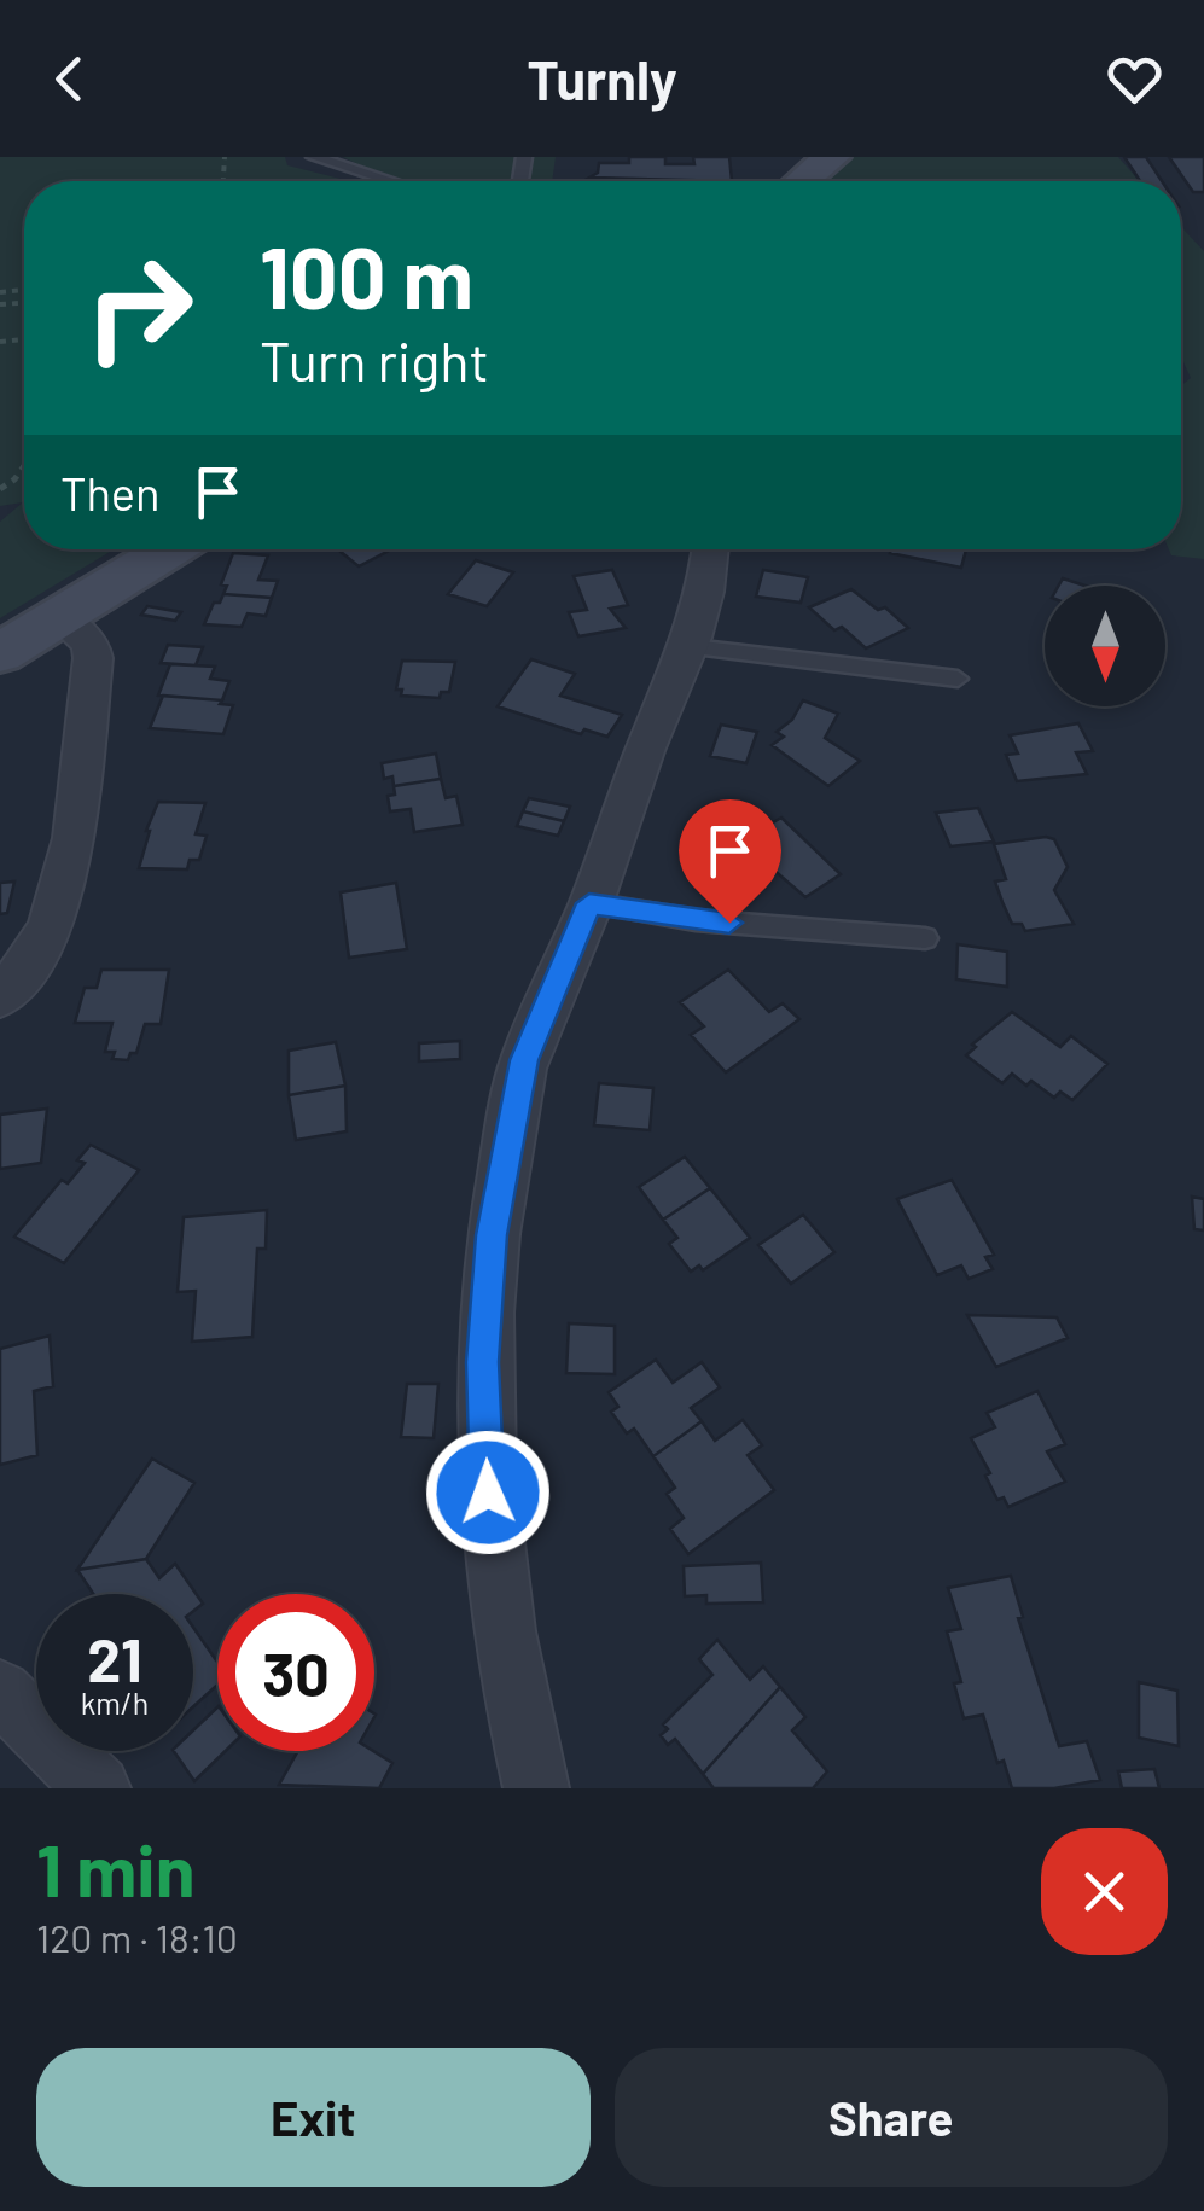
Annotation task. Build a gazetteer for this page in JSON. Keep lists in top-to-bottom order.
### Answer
{
  "north": "bottom",
  "page": {
    "header": "Turnly",
    "turn": ["100 m", "Turn right"],
    "then": "Then",
    "speed": "21 km/h",
    "limit": "30",
    "heading": ["1 min", "120 m · 18:10"],
    "buttons": ["Exit", "Share"]
  }
}
